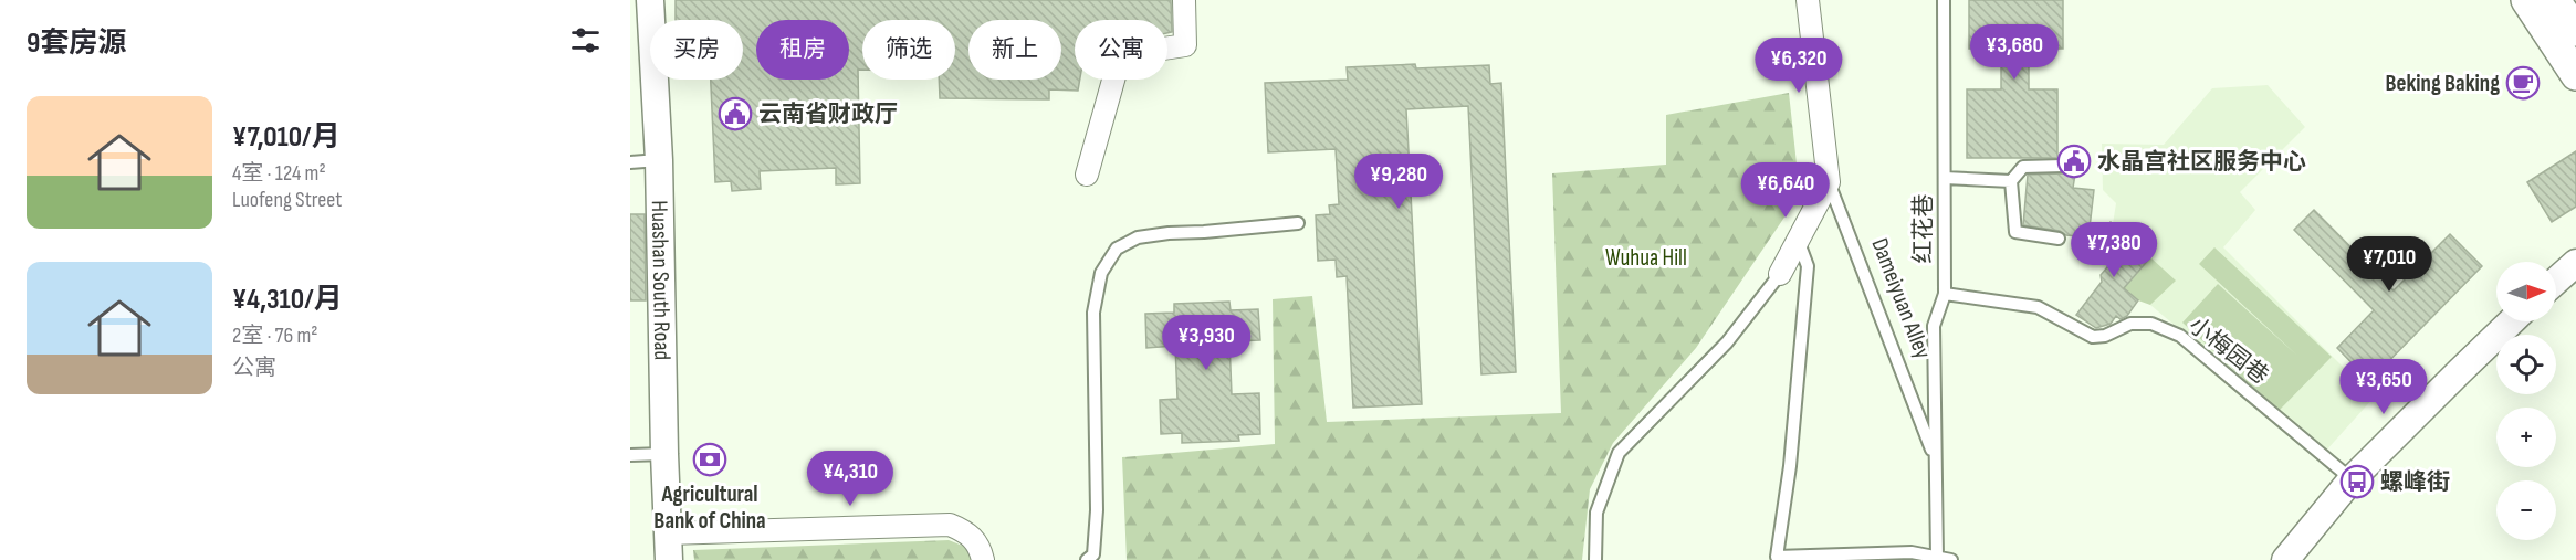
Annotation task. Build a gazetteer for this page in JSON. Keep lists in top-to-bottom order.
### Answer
{
  "streets": {
    "street": ["Huashan South Road", "Dameiyuan Alley"],
    "lane": ["红花巷", "小梅园巷"]
  },
  "crossings": [
    ["红花巷", "Dameiyuan Alley"],
    ["红花巷", "小梅园巷"]
  ],
  "parks": ["Wuhua Hill"],
  "places": {
    "cafe": ["Beking Baking"],
    "public building": ["云南省财政厅", "水晶宫社区服务中心"],
    "bank": ["Agricultural Bank of China"],
    "bus stop": ["螺峰街"]
  },
  "north": "right",
  "page": {
    "heading": "9套房源",
    "chip": [
      "买房",
      "租房",
      "筛选",
      "新上",
      "公寓"
    ],
    "price": [
      "¥3,680",
      "¥6,320",
      "¥9,280",
      "¥6,640",
      "¥7,380",
      "¥7,010",
      "¥3,930",
      "¥3,650",
      "¥4,310"
    ],
    "list": [
      {
        "name": "¥7,010/月",
        "note": "4室 · 124 m² · Luofeng Street"
      },
      {
        "name": "¥4,310/月",
        "note": "2室 · 76 m² · 公寓"
      }
    ],
    "map_buttons": ["+", "−"]
  }
}
